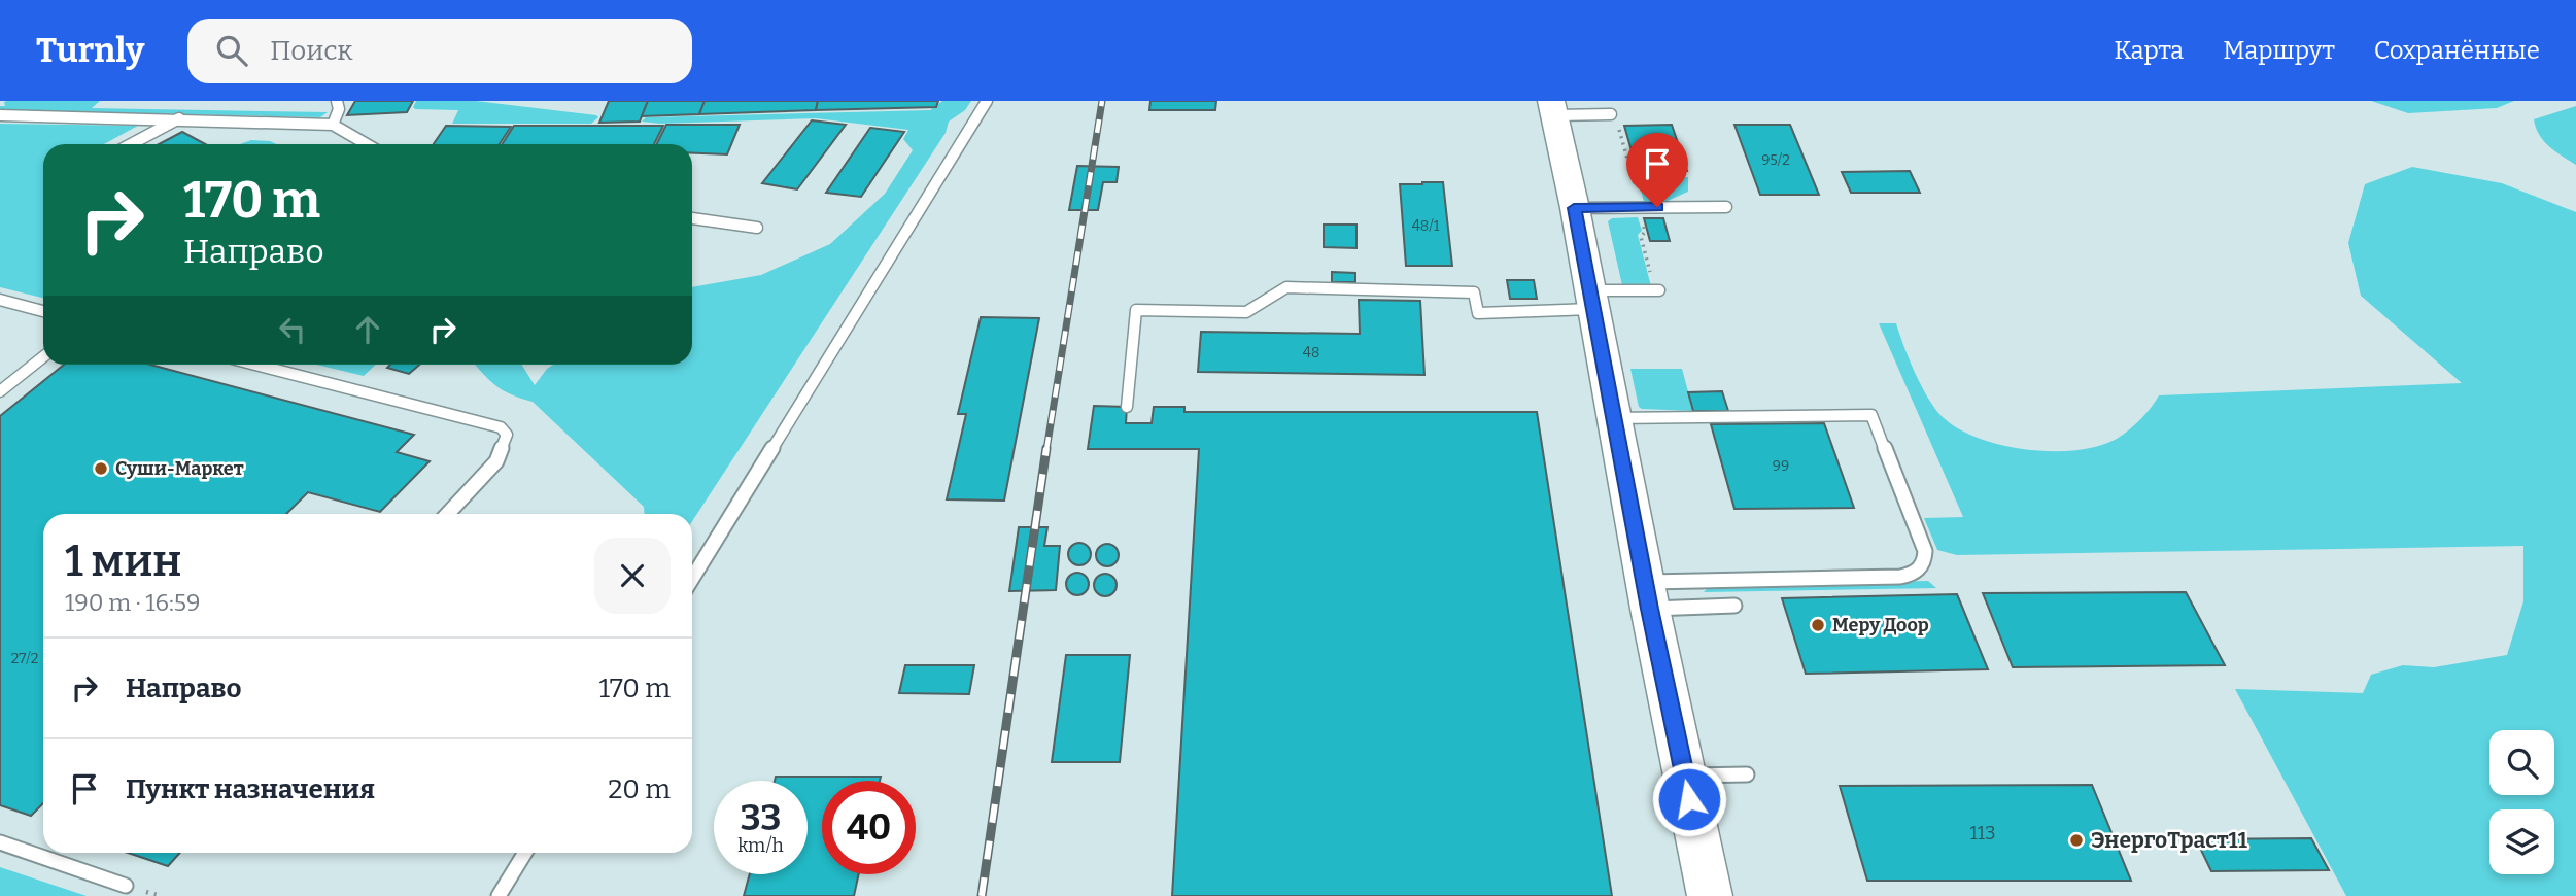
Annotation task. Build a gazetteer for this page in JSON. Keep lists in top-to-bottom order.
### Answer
{
  "places": ["Суши-Маркет", "Меру Доор", "ЭнергоТраст11"],
  "house_numbers": [
    "95/2",
    "48/1",
    "48",
    "99",
    "27/2",
    "113"
  ],
  "page": {
    "header": "Turnly",
    "search": "Поиск",
    "nav": ["Карта", "Маршрут", "Сохранённые"],
    "turn": ["170 m", "Направо"],
    "heading": ["1 мин", "190 m · 16:59"],
    "list": [
      {
        "name": "Направо",
        "value": "170 m"
      },
      {
        "name": "Пункт назначения",
        "value": "20 m"
      }
    ],
    "speed": "33 km/h",
    "limit": "40"
  }
}
